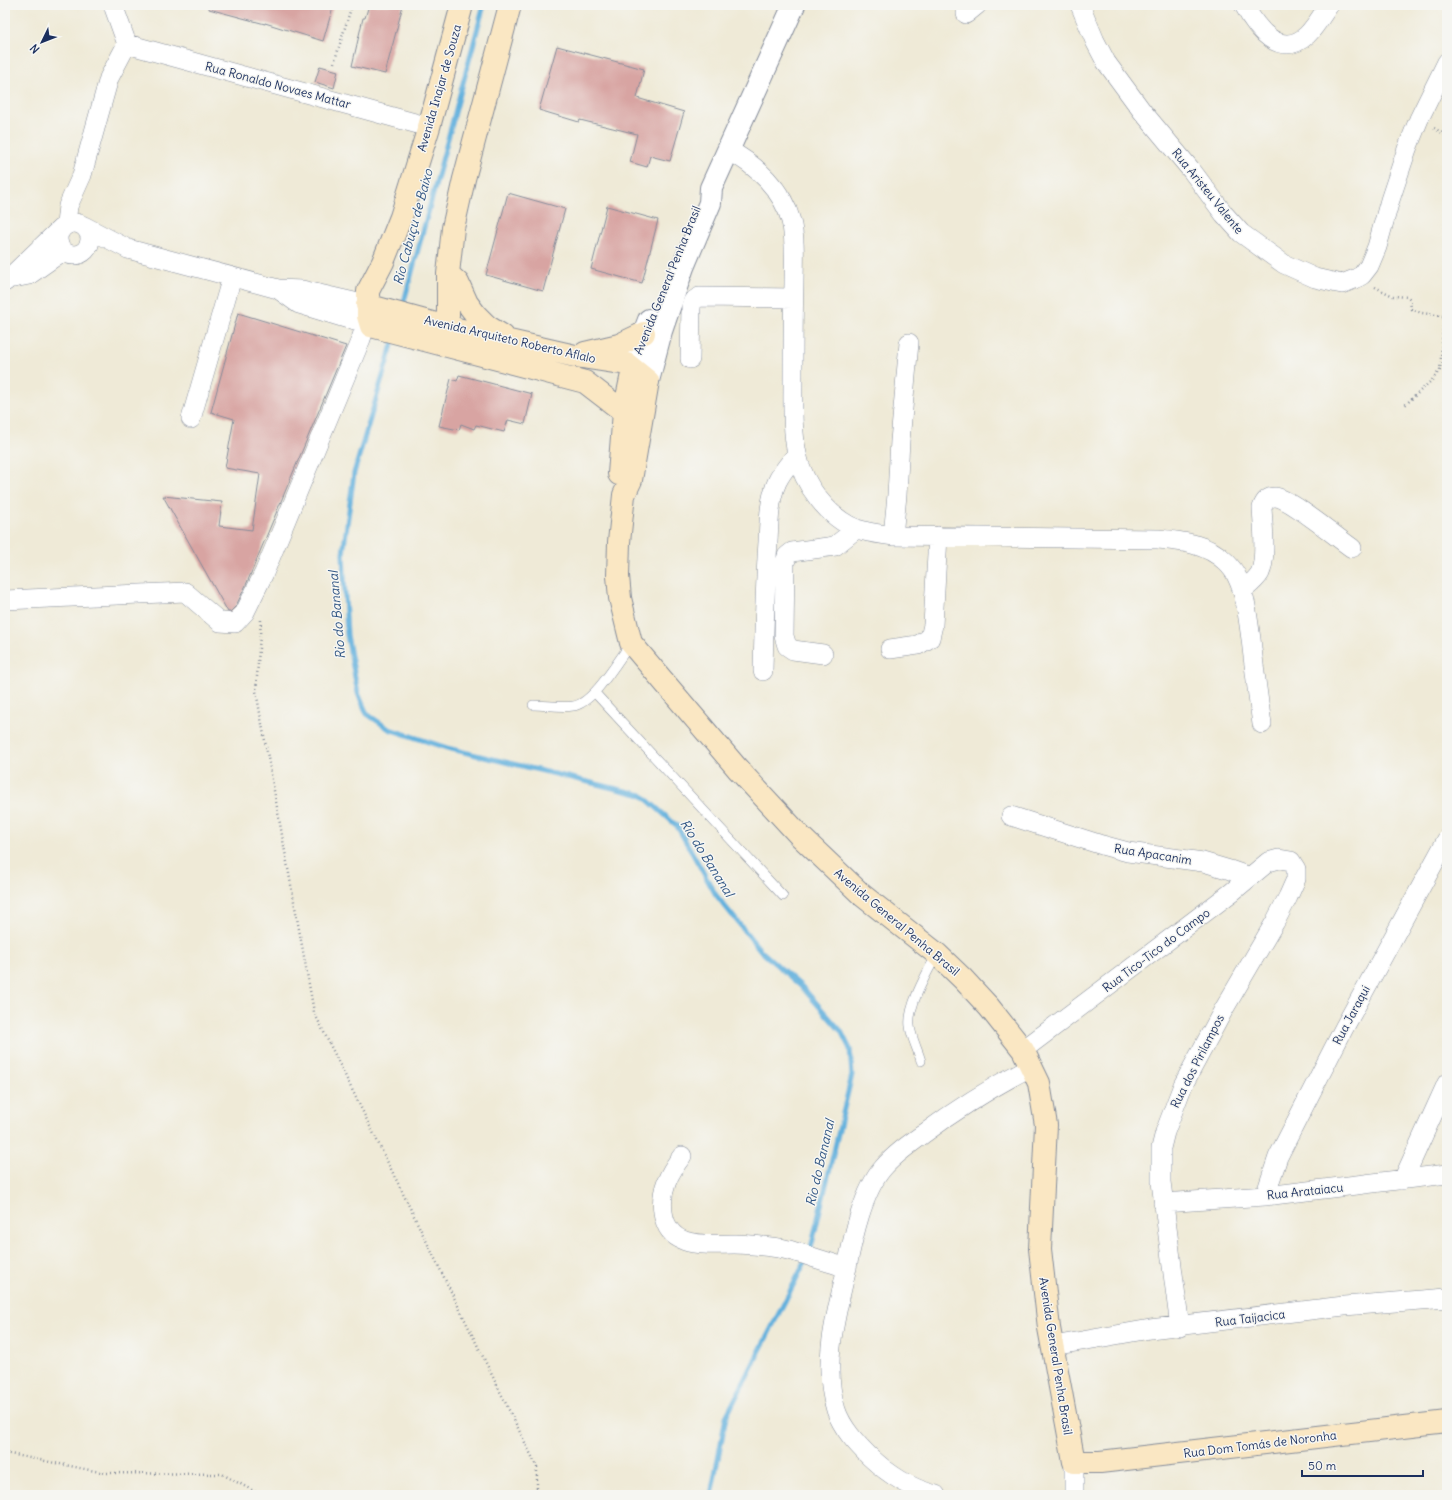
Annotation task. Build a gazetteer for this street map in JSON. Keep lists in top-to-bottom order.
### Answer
{
  "streets": {
    "main road": [
      "Avenida Inajar de Souza",
      "Avenida General Penha Brasil",
      "Avenida Arquiteto Roberto Aflalo",
      "Rua Dom Tomás de Noronha"
    ],
    "street": [
      "Rua Ronaldo Novaes Mattar",
      "Rua Aristeu Valente",
      "Rua Apacanim",
      "Rua Tico-Tico do Campo",
      "Rua Jaraqui",
      "Rua dos Pirilampos",
      "Rua Arataiacu",
      "Rua Taijacica"
    ]
  },
  "crossings": [
    ["Rua Ronaldo Novaes Mattar", "Avenida Inajar de Souza"],
    ["Avenida Inajar de Souza", "Avenida Arquiteto Roberto Aflalo"],
    ["Avenida General Penha Brasil", "Avenida Arquiteto Roberto Aflalo"],
    ["Avenida General Penha Brasil", "Rua Tico-Tico do Campo"],
    ["Avenida General Penha Brasil", "Rua Taijacica"],
    ["Avenida General Penha Brasil", "Rua Dom Tomás de Noronha"],
    ["Rua Apacanim", "Rua Tico-Tico do Campo"],
    ["Rua Tico-Tico do Campo", "Rua dos Pirilampos"],
    ["Rua Jaraqui", "Rua Arataiacu"],
    ["Rua dos Pirilampos", "Rua Arataiacu"],
    ["Rua dos Pirilampos", "Rua Taijacica"]
  ],
  "water": ["Rio Cabuçu de Baixo", "Rio do Bananal"],
  "scale_bar": "50 m",
  "north": "bottom left"
}
